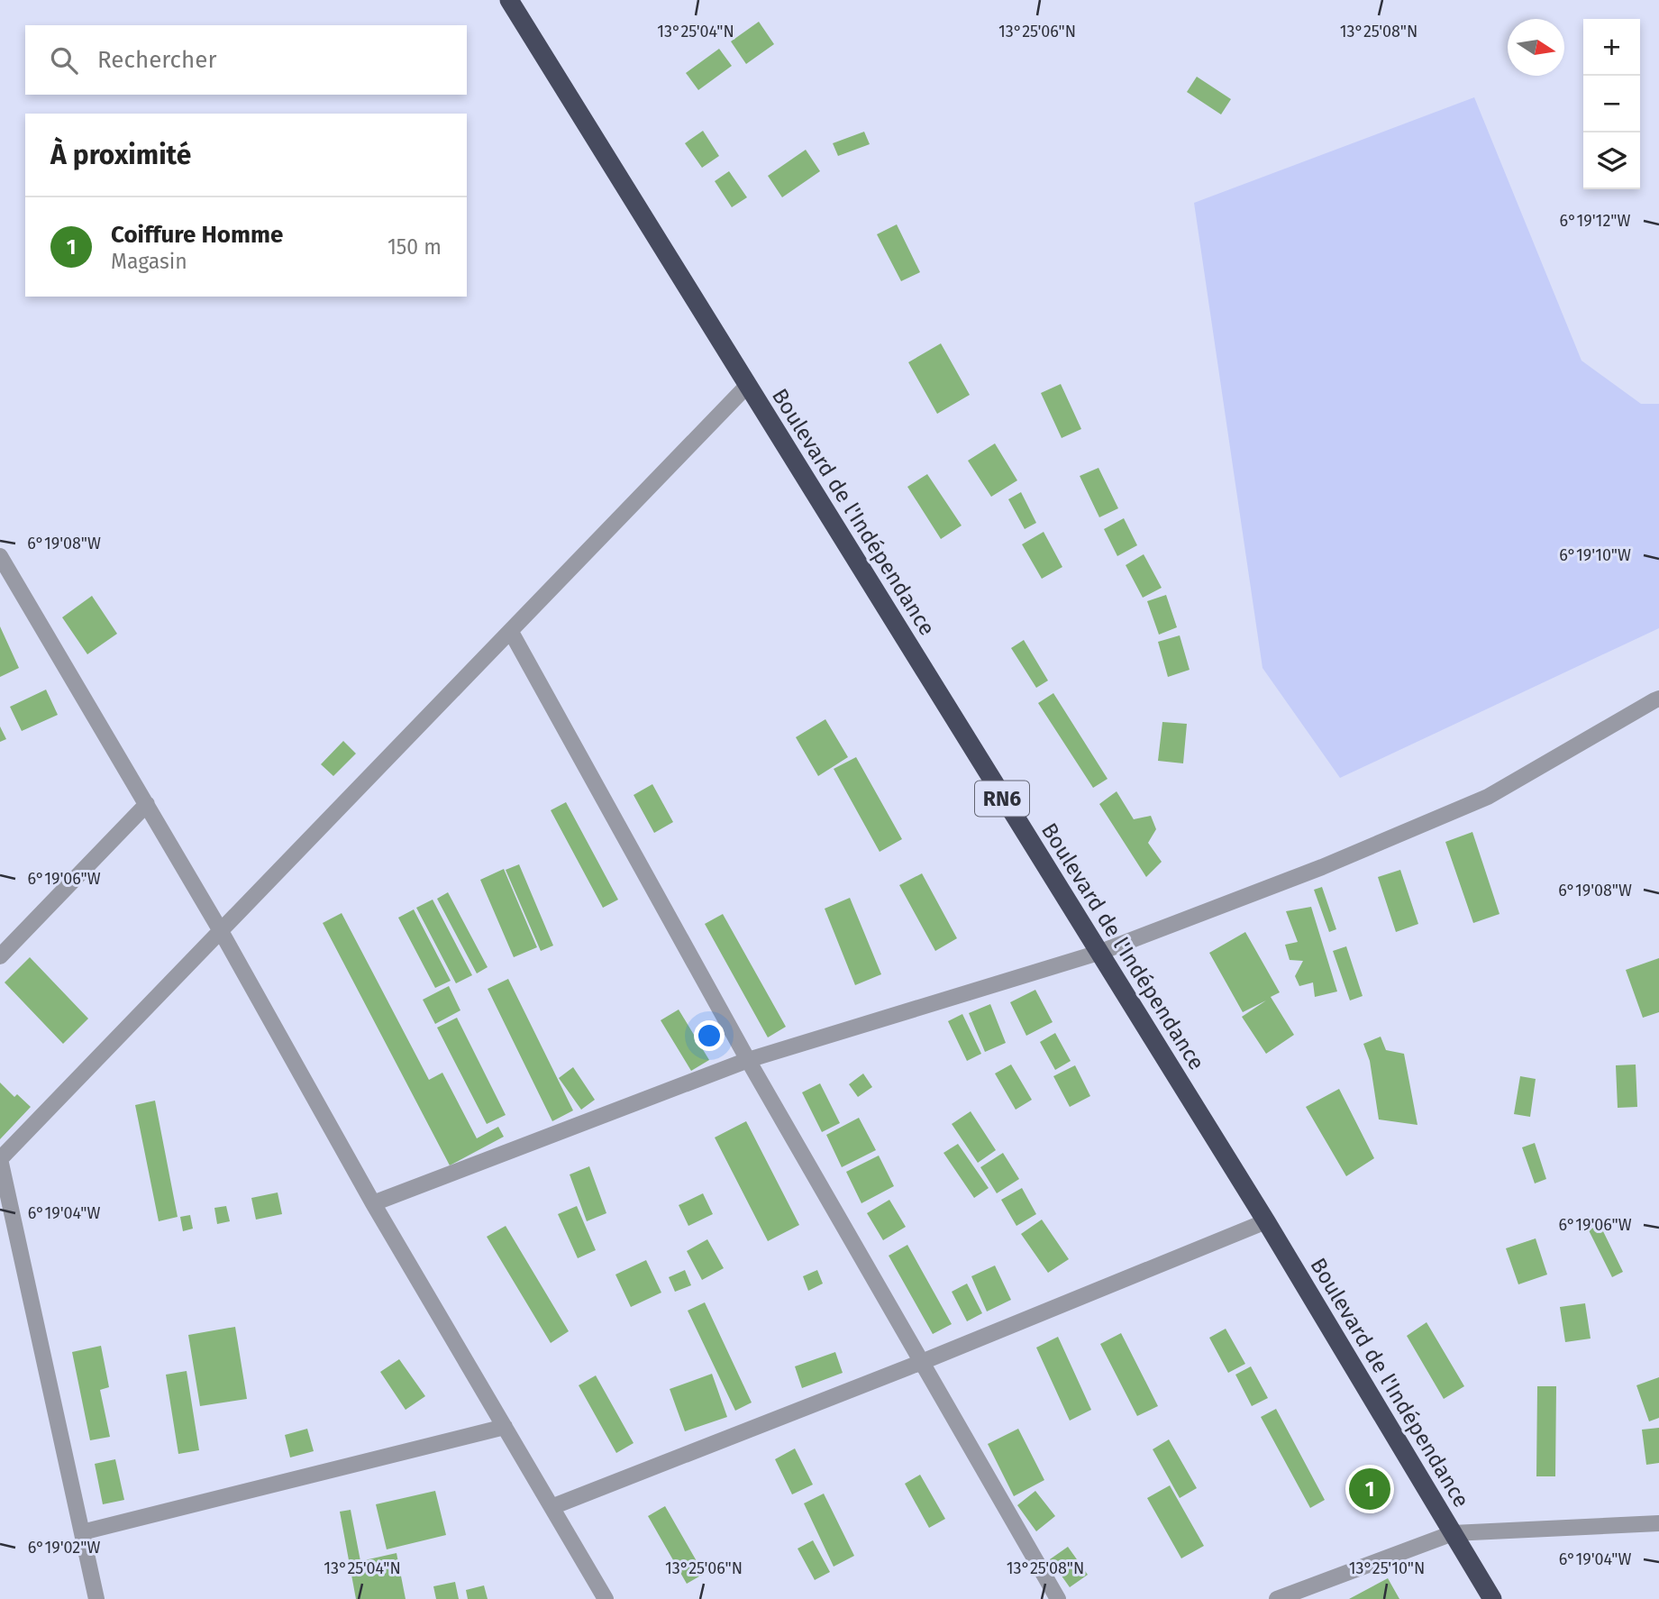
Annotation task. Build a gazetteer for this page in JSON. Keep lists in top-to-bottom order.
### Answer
{
  "streets": {
    "highway": ["Boulevard de l'Indépendance", "RN6"]
  },
  "north": "right",
  "page": {
    "map_buttons": ["+", "−"],
    "search": "Rechercher",
    "heading": "À proximité",
    "list": [
      {
        "mark": "1",
        "name": "Coiffure Homme",
        "note": "Magasin",
        "value": "150 m"
      }
    ],
    "pins": "1"
  },
  "coordinates": [
    "13°25'04\"N",
    "13°25'06\"N",
    "13°25'08\"N",
    "6°19'12\"W",
    "6°19'08\"W",
    "6°19'10\"W",
    "6°19'06\"W",
    "6°19'04\"W",
    "6°19'02\"W",
    "13°25'10\"N"
  ]
}
